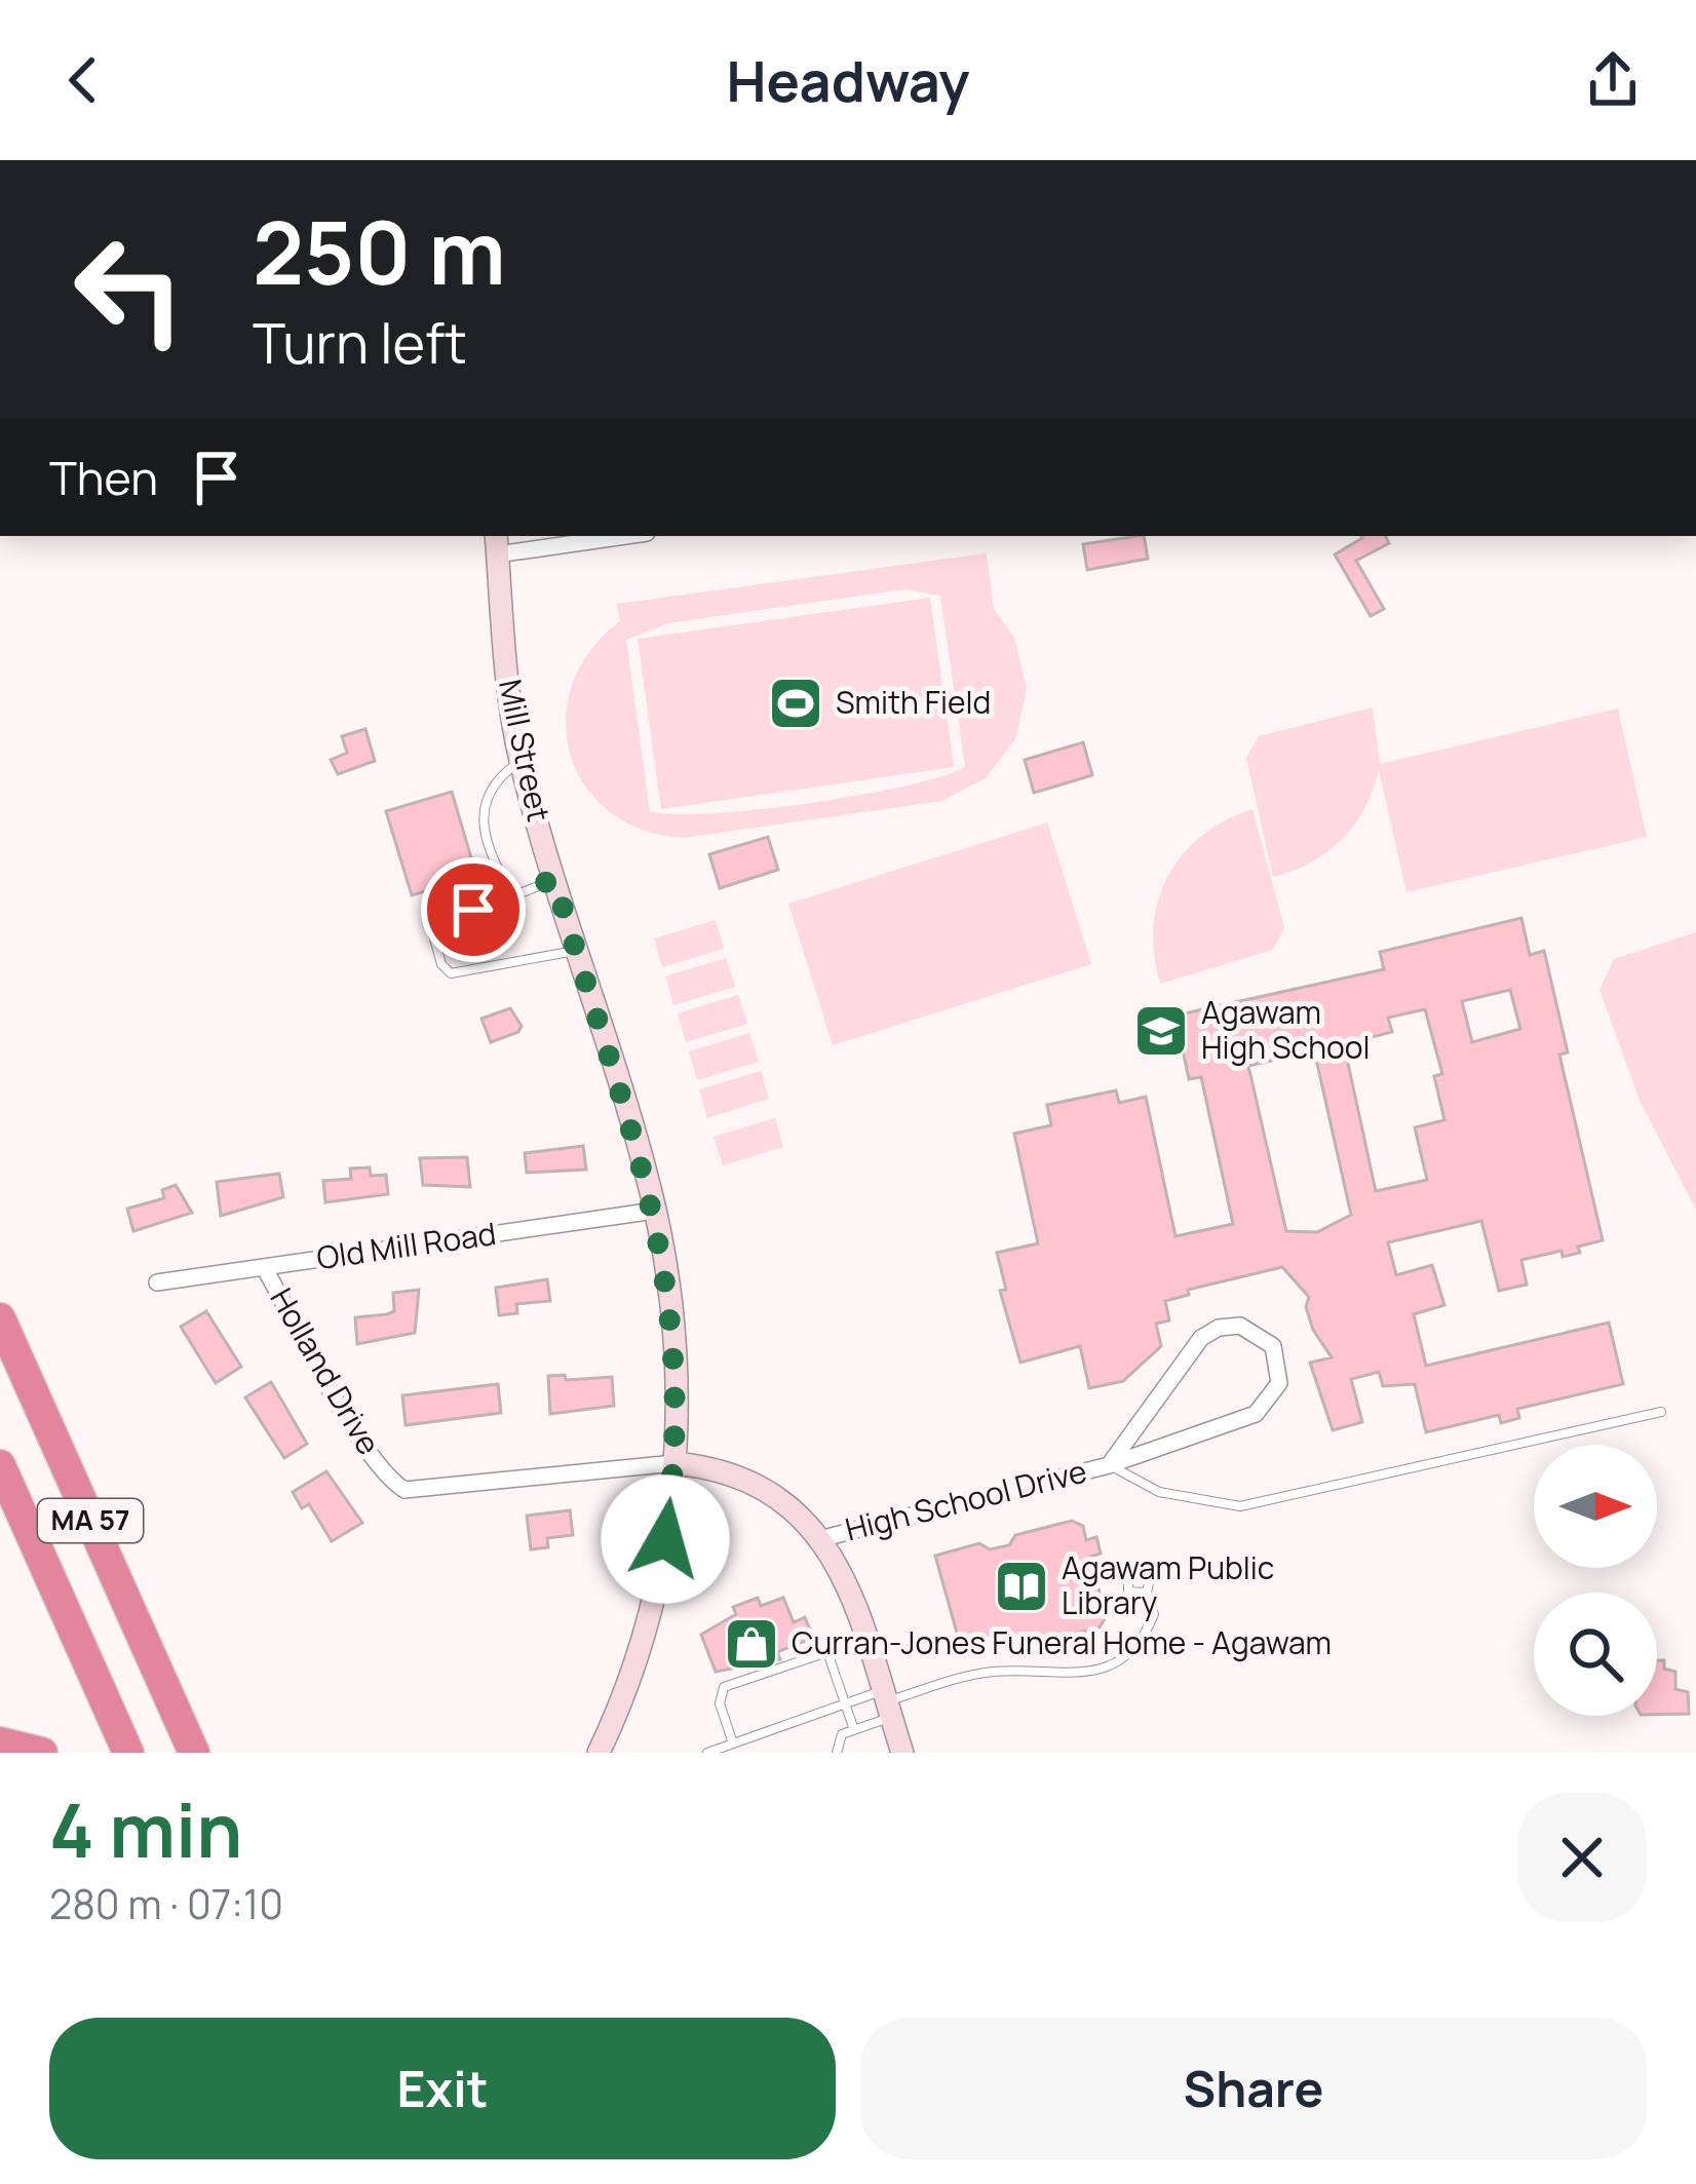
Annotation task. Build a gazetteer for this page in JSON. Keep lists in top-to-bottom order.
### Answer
{
  "streets": {
    "highway": ["MA 57"],
    "street": [
      "Mill Street",
      "Old Mill Road",
      "Holland Drive",
      "High School Drive"
    ]
  },
  "crossings": [
    ["Mill Street", "Old Mill Road"],
    ["Mill Street", "Holland Drive"],
    ["Old Mill Road", "Holland Drive"]
  ],
  "places": {
    "sports": ["Smith Field"],
    "school or university": ["Agawam High School"],
    "library": ["Agawam Public Library"],
    "shop": ["Curran-Jones Funeral Home - Agawam"]
  },
  "north": "right",
  "page": {
    "header": "Headway",
    "turn": ["250 m", "Turn left"],
    "then": "Then",
    "heading": ["4 min", "280 m · 07:10"],
    "buttons": ["Exit", "Share"]
  }
}
